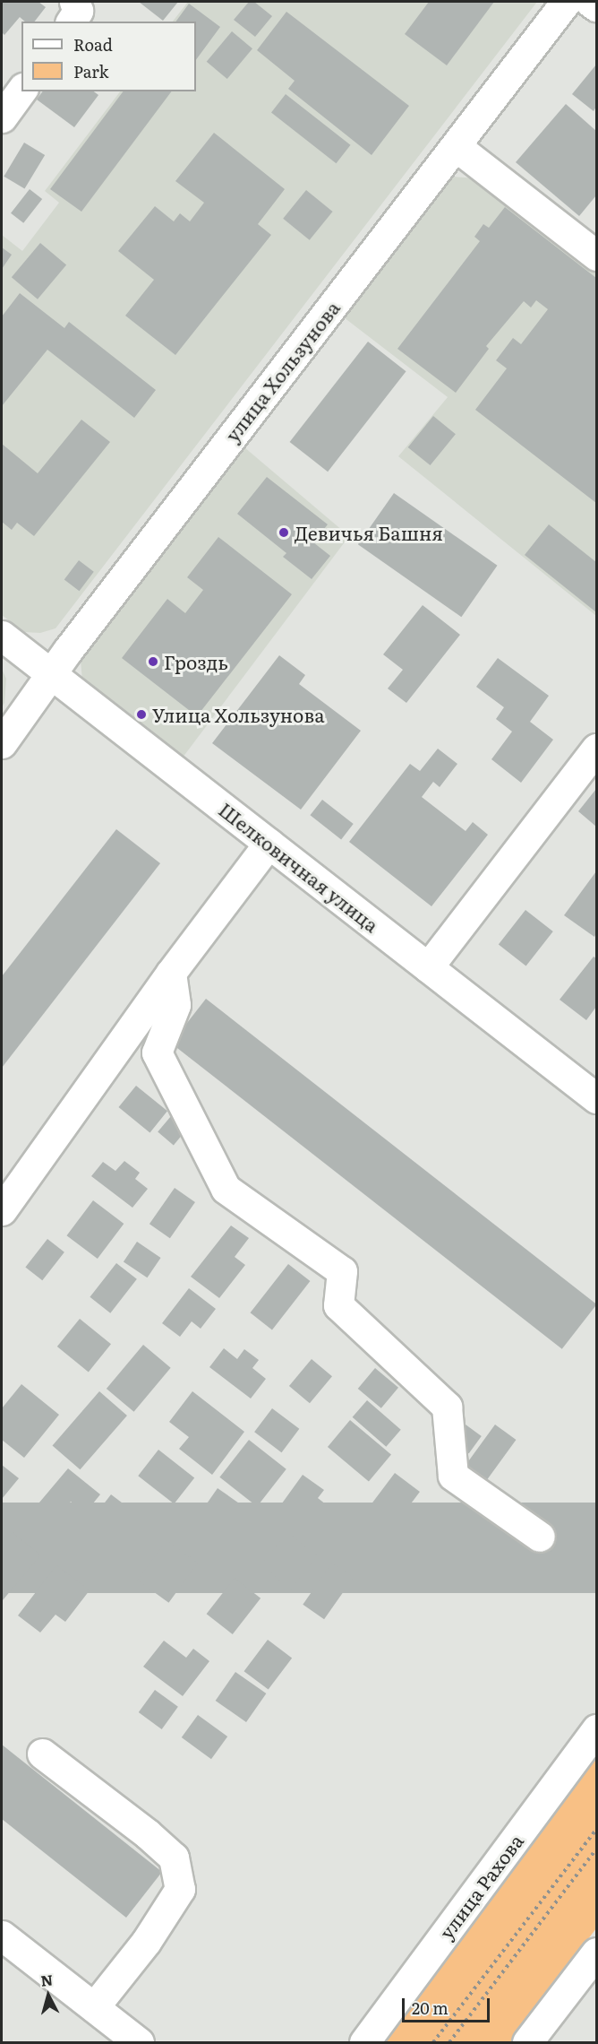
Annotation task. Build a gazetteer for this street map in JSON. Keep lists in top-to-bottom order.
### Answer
{
  "streets": {
    "street": ["улица Хользунова", "Шелковичная улица", "улица Рахова"]
  },
  "crossings": [
    ["улица Хользунова", "Шелковичная улица"]
  ],
  "places": ["Девичья Башня", "Гроздь", "Улица Хользунова"],
  "legend": ["Road", "Park"],
  "scale_bar": "20 m",
  "north": "top"
}
